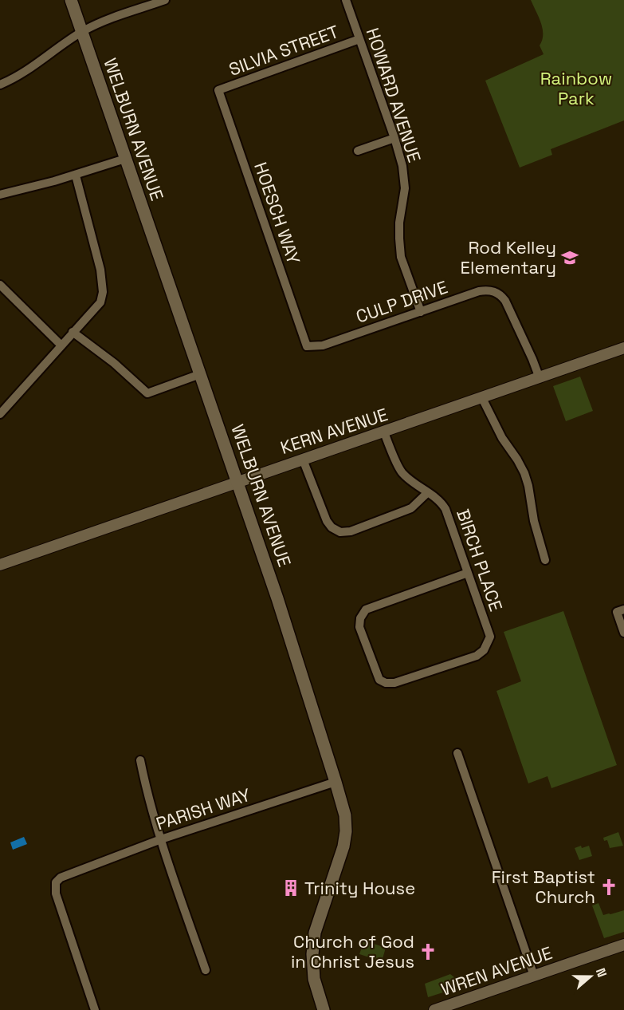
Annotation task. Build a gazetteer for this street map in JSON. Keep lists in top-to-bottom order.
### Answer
{
  "streets": {
    "main road": ["WELBURN AVENUE"],
    "street": [
      "SILVIA STREET",
      "HOWARD AVENUE",
      "HOESCH WAY",
      "CULP DRIVE",
      "KERN AVENUE",
      "BIRCH PLACE",
      "PARISH WAY",
      "WREN AVENUE"
    ]
  },
  "crossings": [
    ["SILVIA STREET", "HOWARD AVENUE"],
    ["SILVIA STREET", "HOESCH WAY"],
    ["HOWARD AVENUE", "CULP DRIVE"],
    ["WELBURN AVENUE", "KERN AVENUE"],
    ["WELBURN AVENUE", "PARISH WAY"],
    ["HOESCH WAY", "CULP DRIVE"],
    ["CULP DRIVE", "KERN AVENUE"],
    ["KERN AVENUE", "BIRCH PLACE"]
  ],
  "parks": ["Rainbow Park"],
  "places": {
    "school or university": ["Rod Kelley Elementary"],
    "church": ["First Baptist Church", "Church of God in Christ Jesus"],
    "building": ["Trinity House"]
  },
  "north": "right"
}
